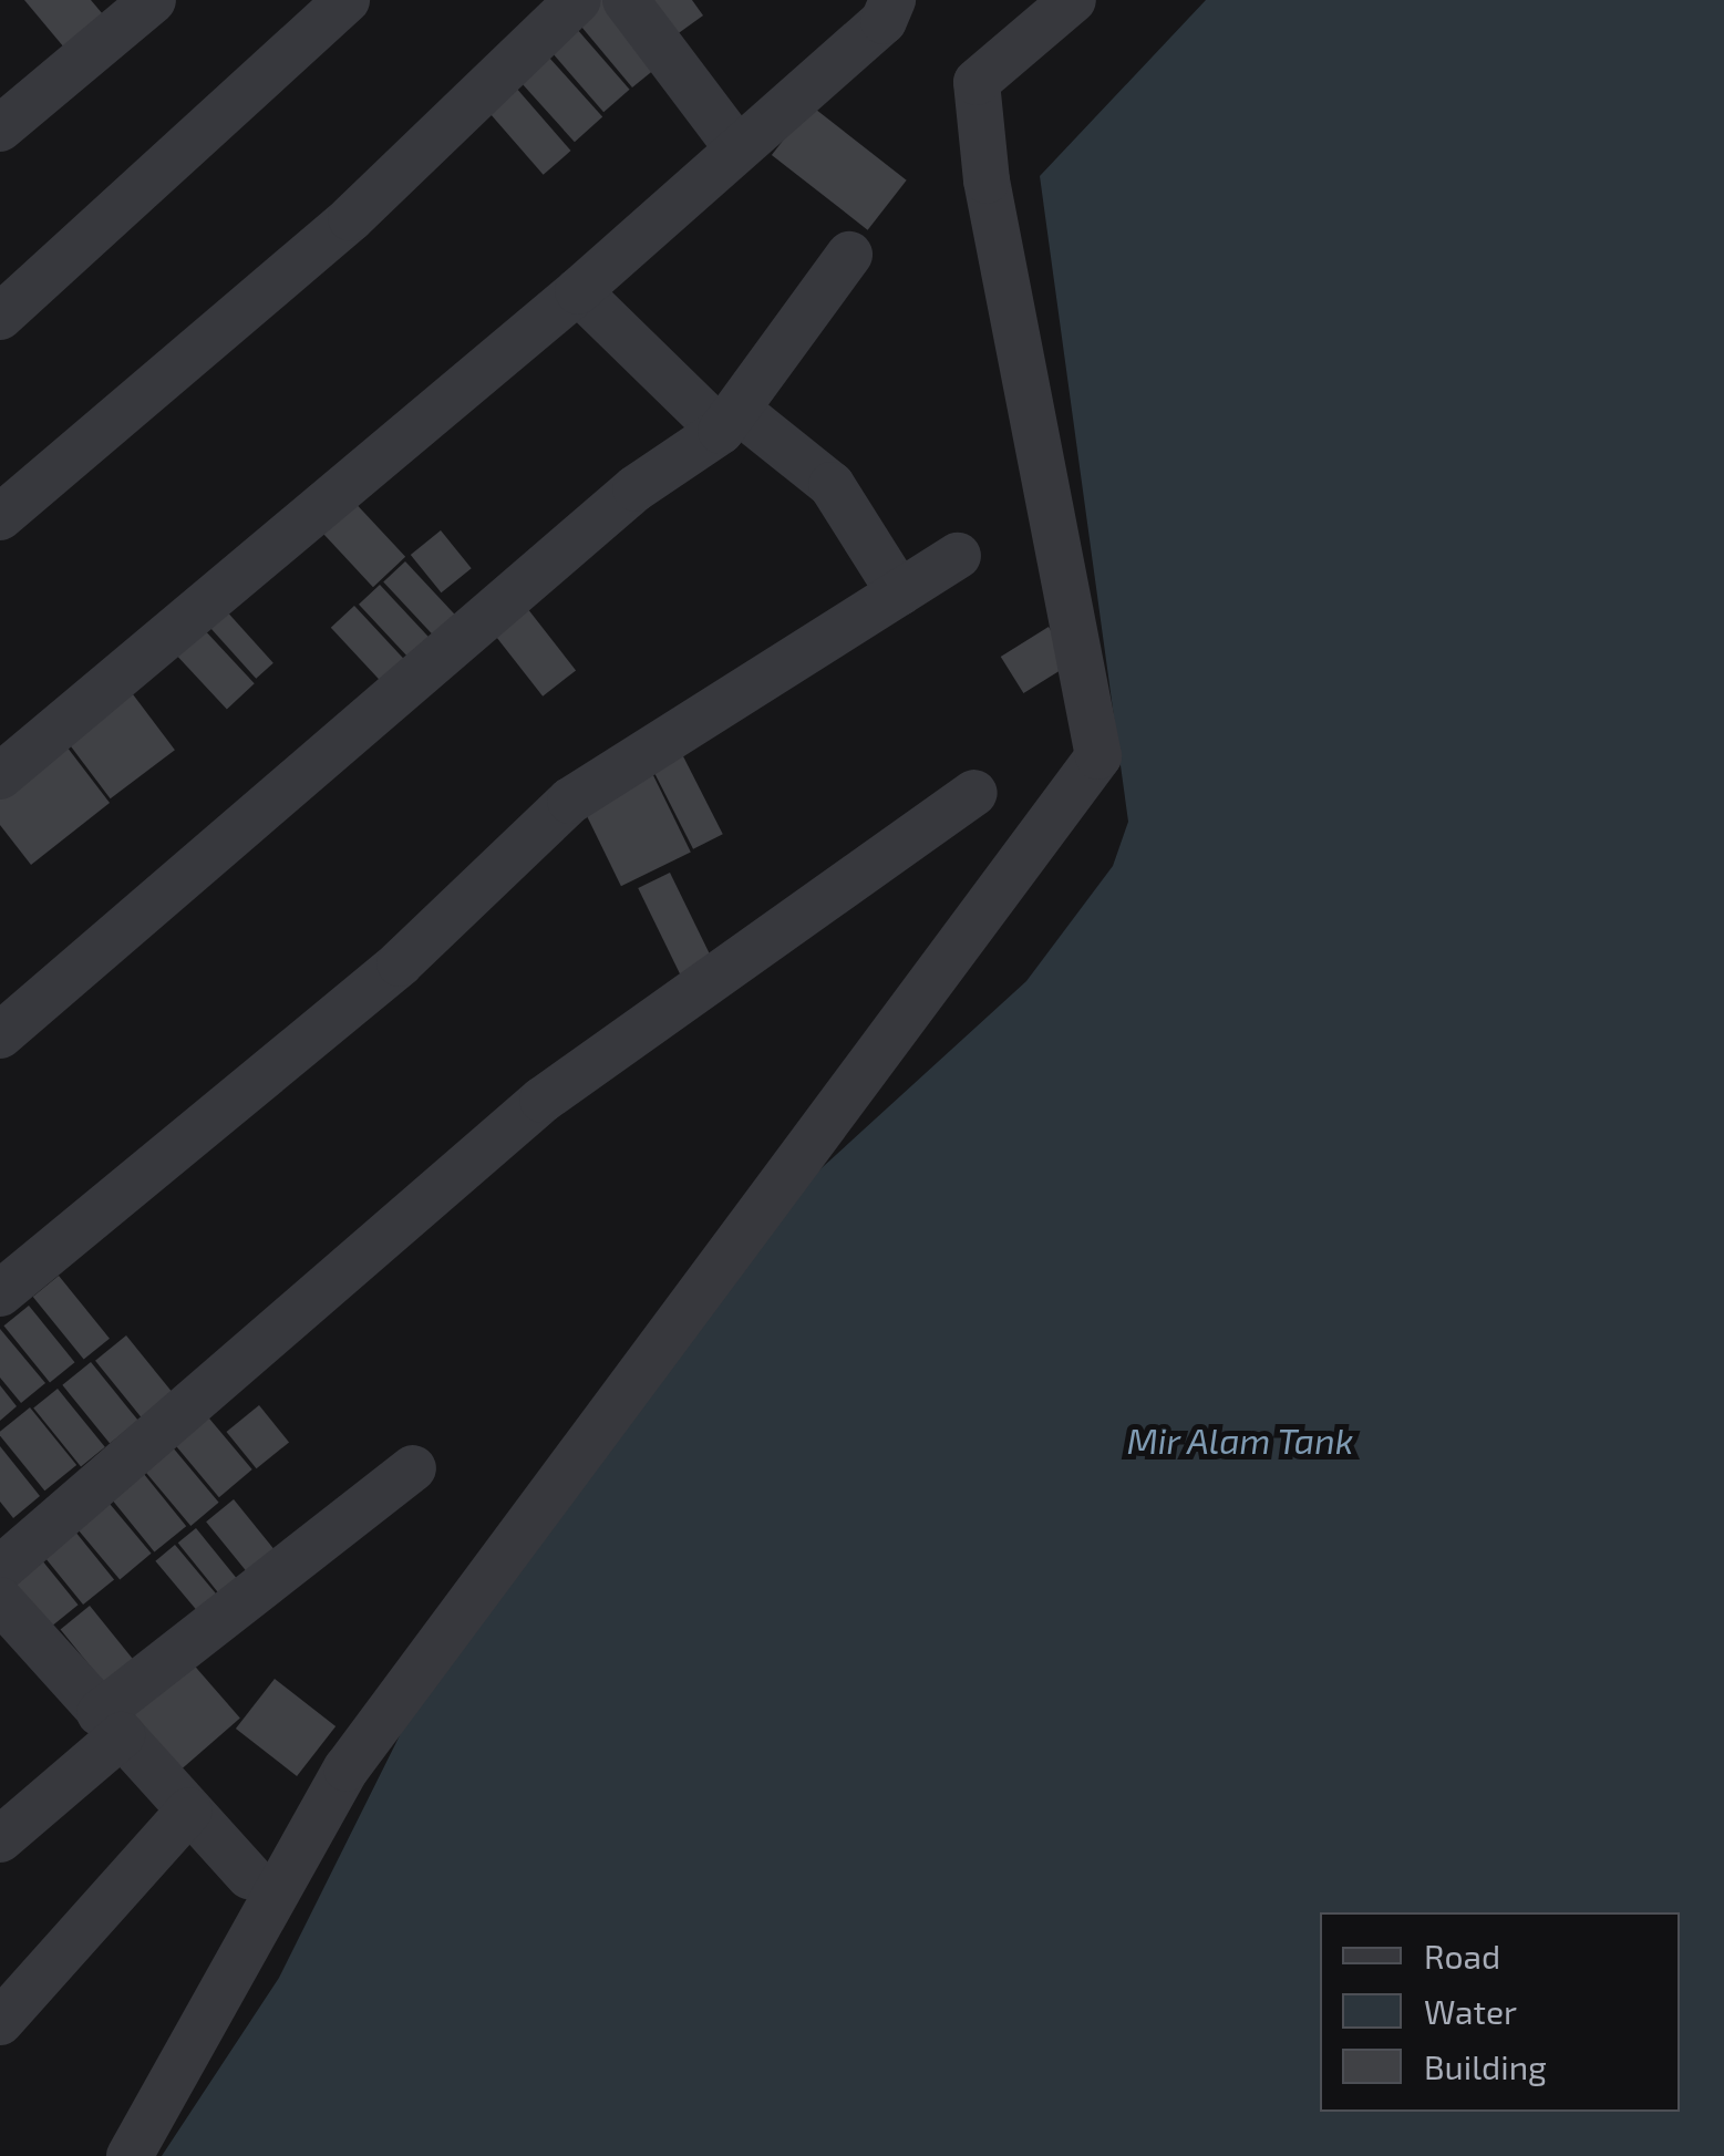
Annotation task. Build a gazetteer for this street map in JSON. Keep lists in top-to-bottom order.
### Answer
{
  "water": ["Mir Alam Tank"],
  "legend": ["Road", "Water", "Building"]
}
